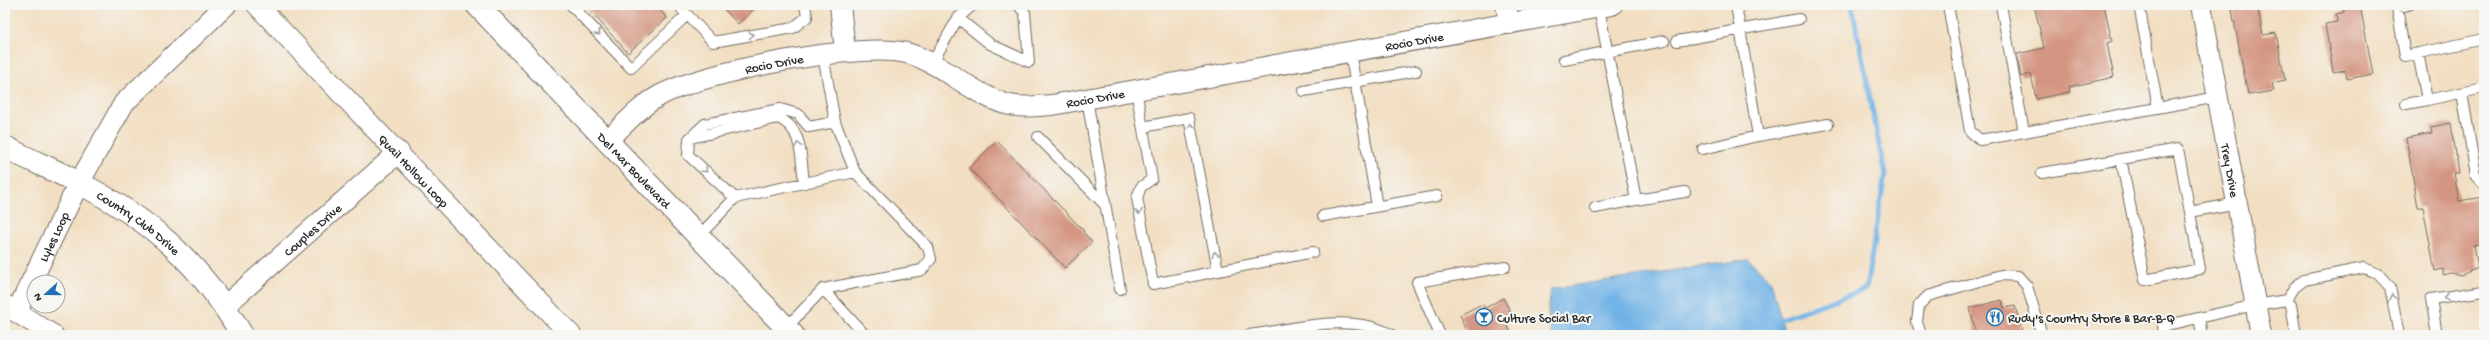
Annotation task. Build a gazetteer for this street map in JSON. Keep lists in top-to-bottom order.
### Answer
{
  "streets": {
    "main road": ["Del Mar Boulevard", "Country Club Drive"],
    "street": [
      "Rocio Drive",
      "Quail Hollow Loop",
      "Trey Drive",
      "Couples Drive",
      "Lyles Loop"
    ]
  },
  "crossings": [
    ["Rocio Drive", "Del Mar Boulevard"],
    ["Quail Hollow Loop", "Couples Drive"],
    ["Country Club Drive", "Couples Drive"],
    ["Country Club Drive", "Lyles Loop"]
  ],
  "places": {
    "bar": ["Culture Social Bar"],
    "restaurant": ["Rudy's Country Store & Bar-B-Q"]
  },
  "north": "left"
}
